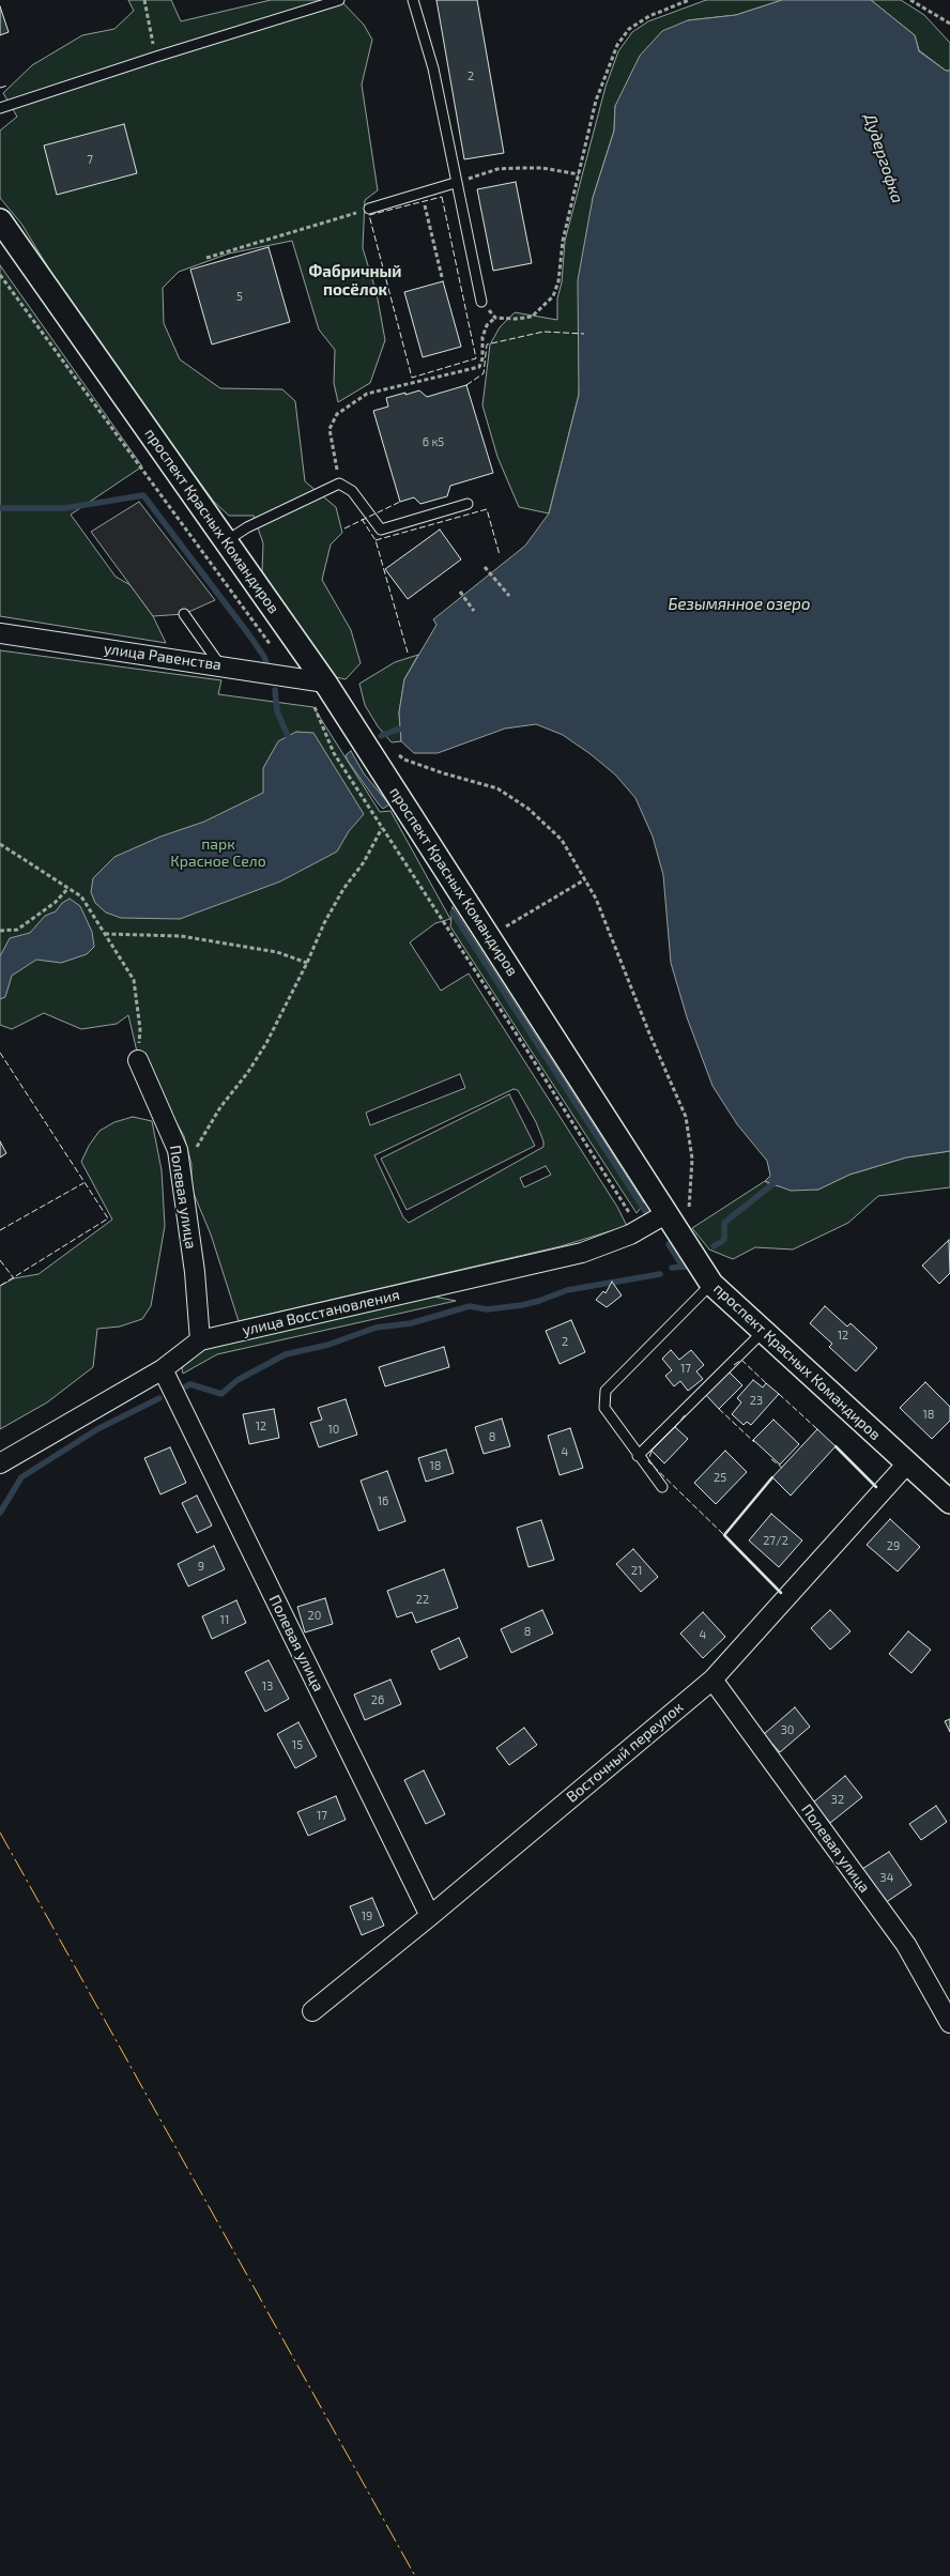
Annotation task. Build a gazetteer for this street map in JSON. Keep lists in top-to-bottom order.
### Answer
{
  "streets": {
    "street": [
      "проспект Красных Командиров",
      "улица Равенства",
      "Полевая улица",
      "улица Восстановления",
      "Восточный переулок"
    ]
  },
  "crossings": [
    ["проспект Красных Командиров", "улица Равенства"],
    ["проспект Красных Командиров", "улица Восстановления"],
    ["проспект Красных Командиров", "Восточный переулок"],
    ["Полевая улица", "улица Восстановления"],
    ["Полевая улица", "Восточный переулок"]
  ],
  "districts": ["Фабричный посёлок"],
  "water": ["Дудергофка", "Безымянное озеро"],
  "parks": ["парк Красное Село"],
  "house_numbers": [
    "2",
    "7",
    "5",
    "6 к5",
    "12",
    "2",
    "17",
    "23",
    "18",
    "12",
    "10",
    "8",
    "4",
    "18",
    "25",
    "16",
    "27/2",
    "29",
    "9",
    "21",
    "22",
    "20",
    "11",
    "8",
    "4",
    "13",
    "26",
    "30",
    "15",
    "32",
    "17",
    "34",
    "19"
  ]
}
